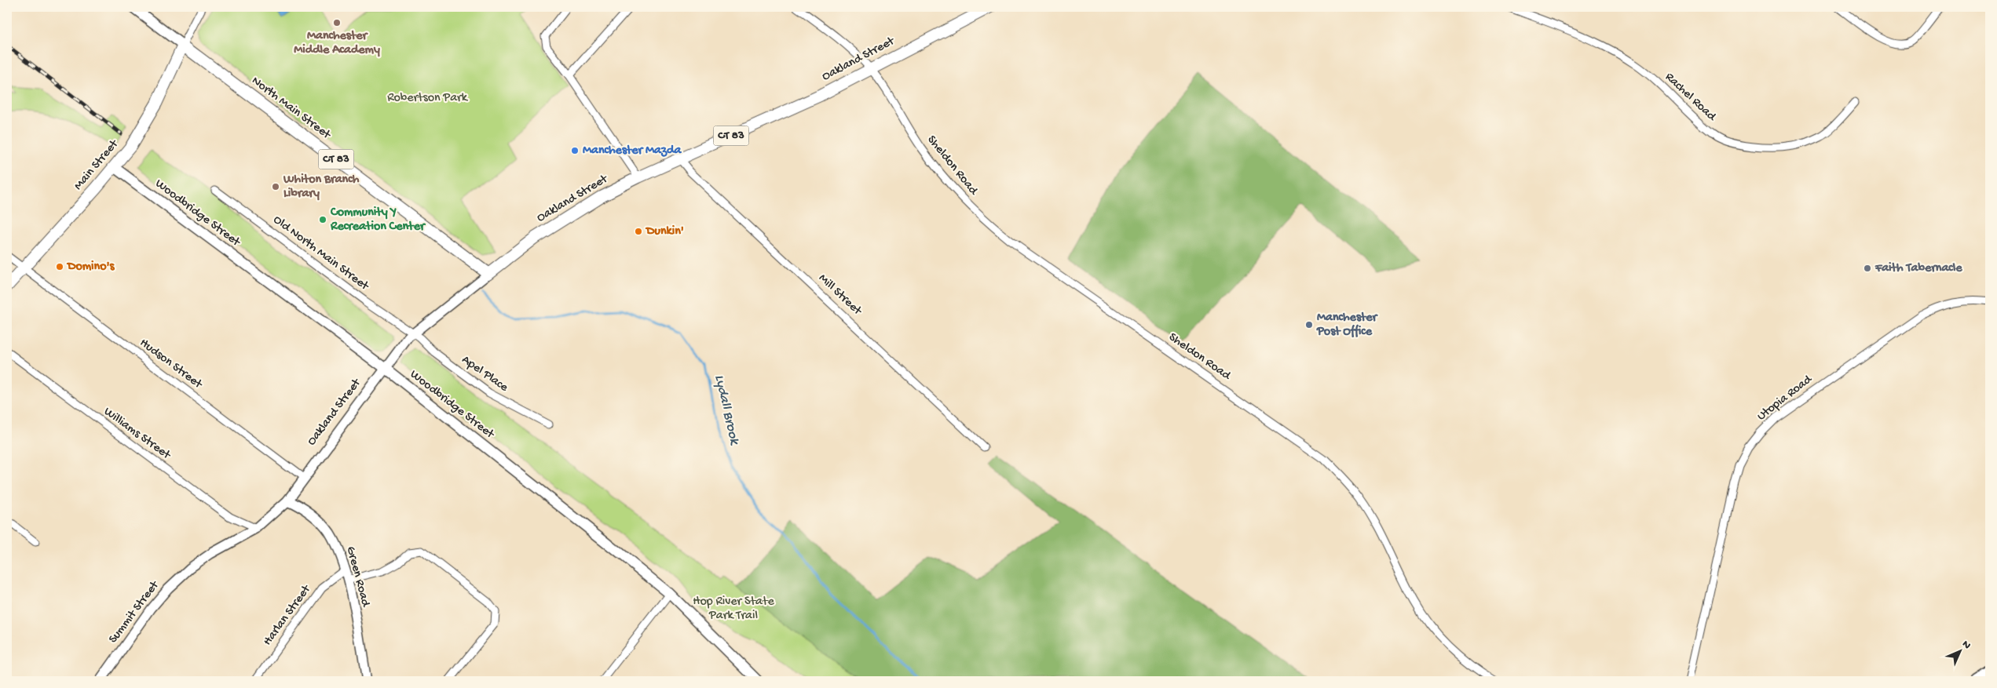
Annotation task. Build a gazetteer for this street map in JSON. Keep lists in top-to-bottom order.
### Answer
{
  "streets": {
    "main road": [
      "Oakland Street",
      "North Main Street",
      "CT 83",
      "Main Street",
      "Woodbridge Street"
    ],
    "street": [
      "Rachel Road",
      "Sheldon Road",
      "Old North Main Street",
      "Mill Street",
      "Hudson Street",
      "Apel Place",
      "Utopia Road",
      "Williams Street",
      "Green Road",
      "Summit Street",
      "Harlan Street"
    ]
  },
  "crossings": [
    ["Oakland Street", "North Main Street"],
    ["Oakland Street", "Sheldon Road"],
    ["Oakland Street", "Woodbridge Street"],
    ["Oakland Street", "Old North Main Street"],
    ["Oakland Street", "Mill Street"],
    ["Oakland Street", "Hudson Street"],
    ["Oakland Street", "Apel Place"],
    ["Oakland Street", "Williams Street"],
    ["Oakland Street", "Green Road"],
    ["Oakland Street", "Summit Street"],
    ["North Main Street", "Main Street"],
    ["Main Street", "Woodbridge Street"],
    ["Main Street", "Hudson Street"],
    ["Old North Main Street", "Apel Place"],
    ["Williams Street", "Summit Street"],
    ["Green Road", "Harlan Street"]
  ],
  "water": ["Lydall Brook"],
  "parks": ["Robertson Park", "Hop River State Park Trail"],
  "places": [
    "Manchester Middle Academy",
    "Manchester Mazda",
    "Whiton Branch Library",
    "Community Y Recreation Center",
    "Dunkin'",
    "Domino's",
    "Faith Tabernacle",
    "Manchester Post Office"
  ],
  "north": "top right"
}
